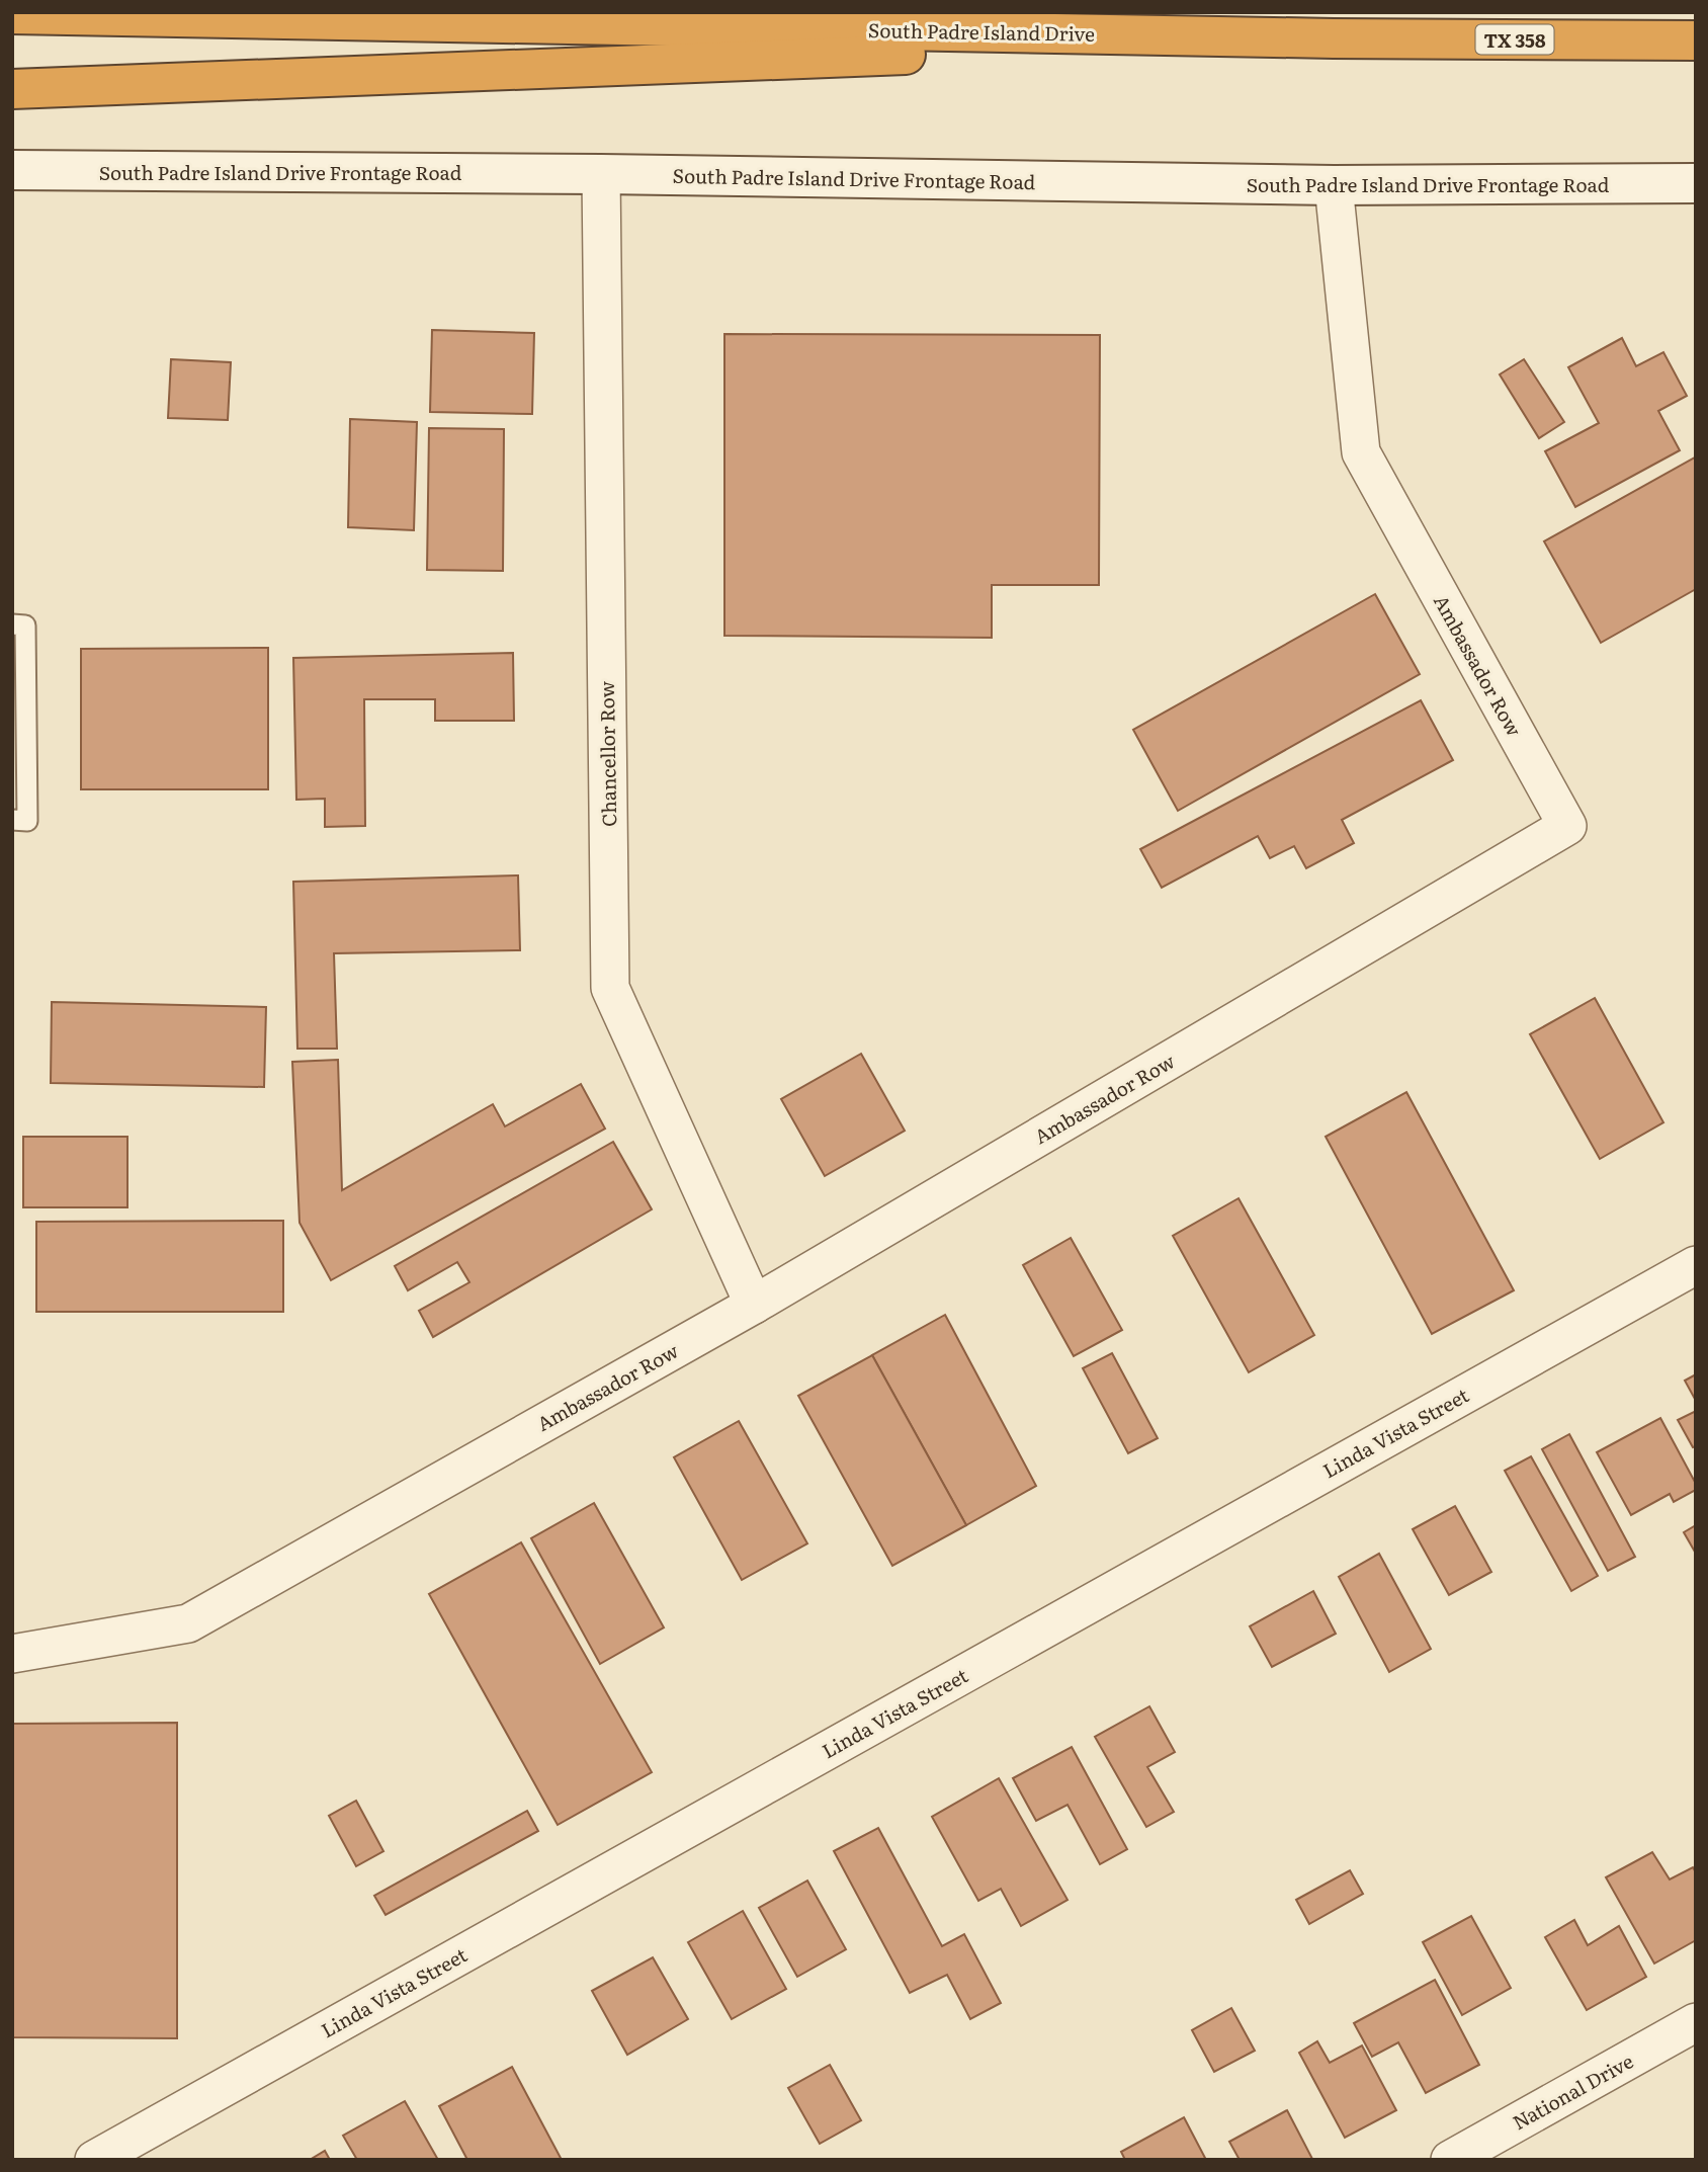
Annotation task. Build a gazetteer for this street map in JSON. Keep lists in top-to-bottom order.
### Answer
{
  "streets": {
    "highway": ["South Padre Island Drive", "TX 358"],
    "main road": ["South Padre Island Drive Frontage Road"],
    "street": [
      "Ambassador Row",
      "Chancellor Row",
      "Linda Vista Street",
      "National Drive"
    ]
  },
  "crossings": [
    ["South Padre Island Drive Frontage Road", "Ambassador Row"],
    ["South Padre Island Drive Frontage Road", "Chancellor Row"],
    ["Ambassador Row", "Chancellor Row"]
  ]
}
